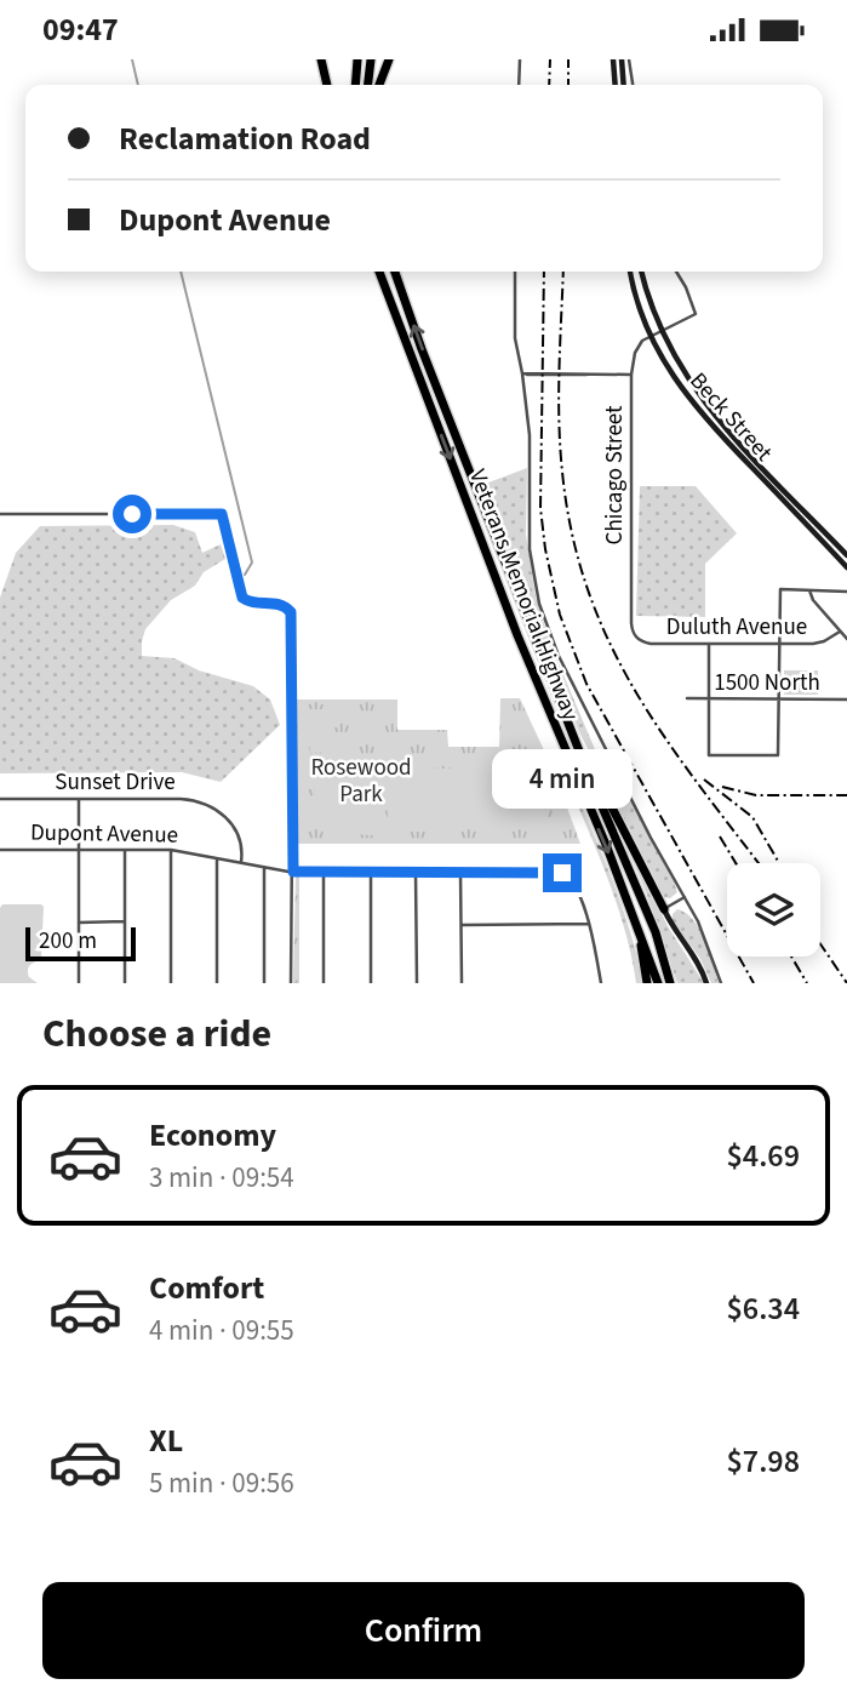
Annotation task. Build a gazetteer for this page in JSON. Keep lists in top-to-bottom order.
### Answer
{
  "streets": {
    "highway": ["Veterans Memorial Highway"],
    "main road": ["Beck Street"],
    "street": [
      "Chicago Street",
      "Duluth Avenue",
      "1500 North",
      "Sunset Drive",
      "Dupont Avenue"
    ]
  },
  "crossings": [
    ["Beck Street", "Chicago Street"],
    ["Chicago Street", "Duluth Avenue"],
    ["Sunset Drive", "Dupont Avenue"]
  ],
  "parks": ["Rosewood Park"],
  "scale_bar": "200 m",
  "page": {
    "status": "09:47",
    "banner": ["Reclamation Road", "Dupont Avenue"],
    "bubble": "4 min",
    "scale": "200 m",
    "heading": "Choose a ride",
    "list": [
      {
        "name": "Economy",
        "note": "3 min · 09:54",
        "value": "$4.69"
      },
      {
        "name": "Comfort",
        "note": "4 min · 09:55",
        "value": "$6.34"
      },
      {
        "name": "XL",
        "note": "5 min · 09:56",
        "value": "$7.98"
      }
    ],
    "buttons": "Confirm"
  }
}
